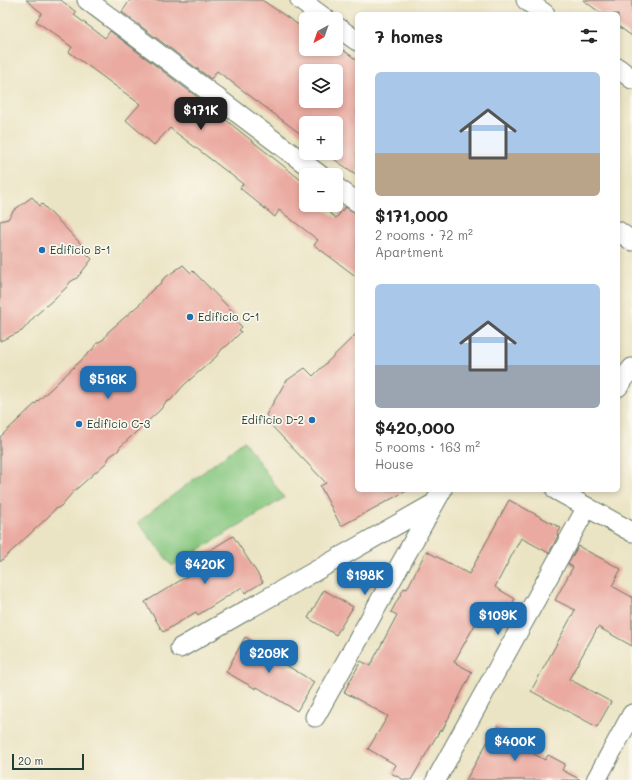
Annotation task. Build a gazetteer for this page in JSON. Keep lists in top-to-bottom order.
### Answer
{
  "places": [
    "Edificio B-1",
    "Edificio C-1",
    "Edificio D-2",
    "Edificio C-3"
  ],
  "scale_bar": "20 m",
  "north": "bottom left",
  "page": {
    "map_buttons": ["+", "−"],
    "heading": "7 homes",
    "list": [
      {
        "name": "$171,000",
        "note": "2 rooms · 72 m² · Apartment"
      },
      {
        "name": "$420,000",
        "note": "5 rooms · 163 m² · House"
      }
    ],
    "price": [
      "$171K",
      "$516K",
      "$420K",
      "$198K",
      "$109K",
      "$209K",
      "$400K"
    ],
    "scale": "20 m"
  }
}
